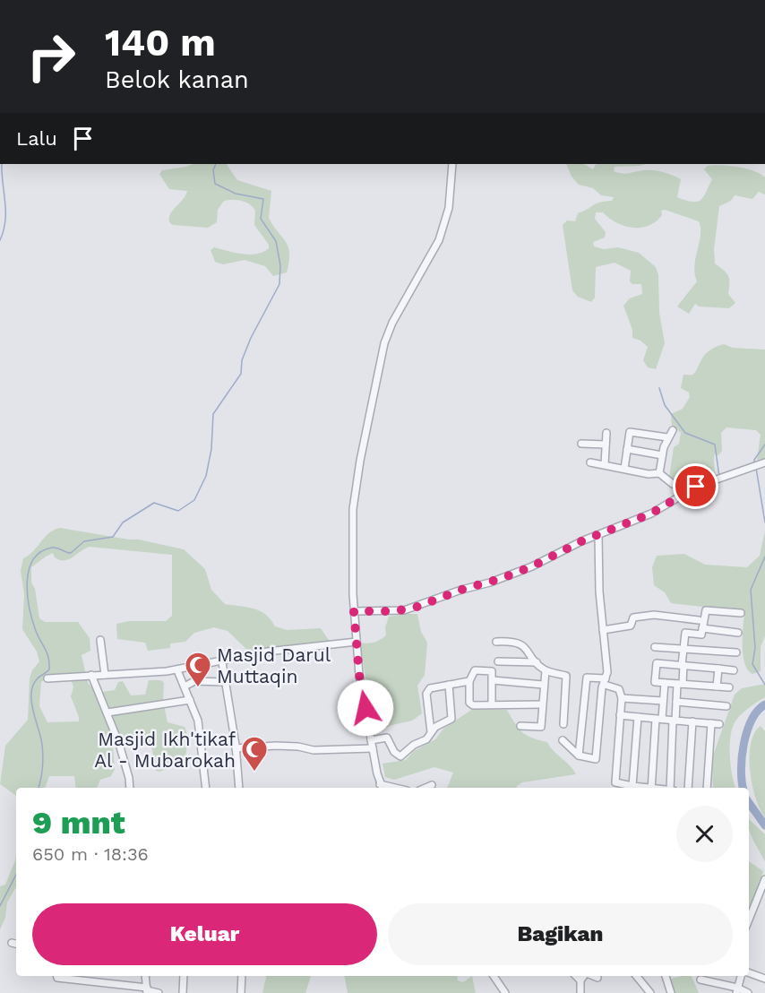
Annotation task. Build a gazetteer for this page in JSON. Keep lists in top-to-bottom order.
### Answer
{
  "places": {
    "mosque": ["Masjid Darul Muttaqin", "Masjid Ikh'tikaf Al - Mubarokah"]
  },
  "page": {
    "turn": ["140 m", "Belok kanan"],
    "then": "Lalu",
    "heading": ["9 mnt", "650 m · 18:36"],
    "buttons": ["Keluar", "Bagikan"]
  }
}
